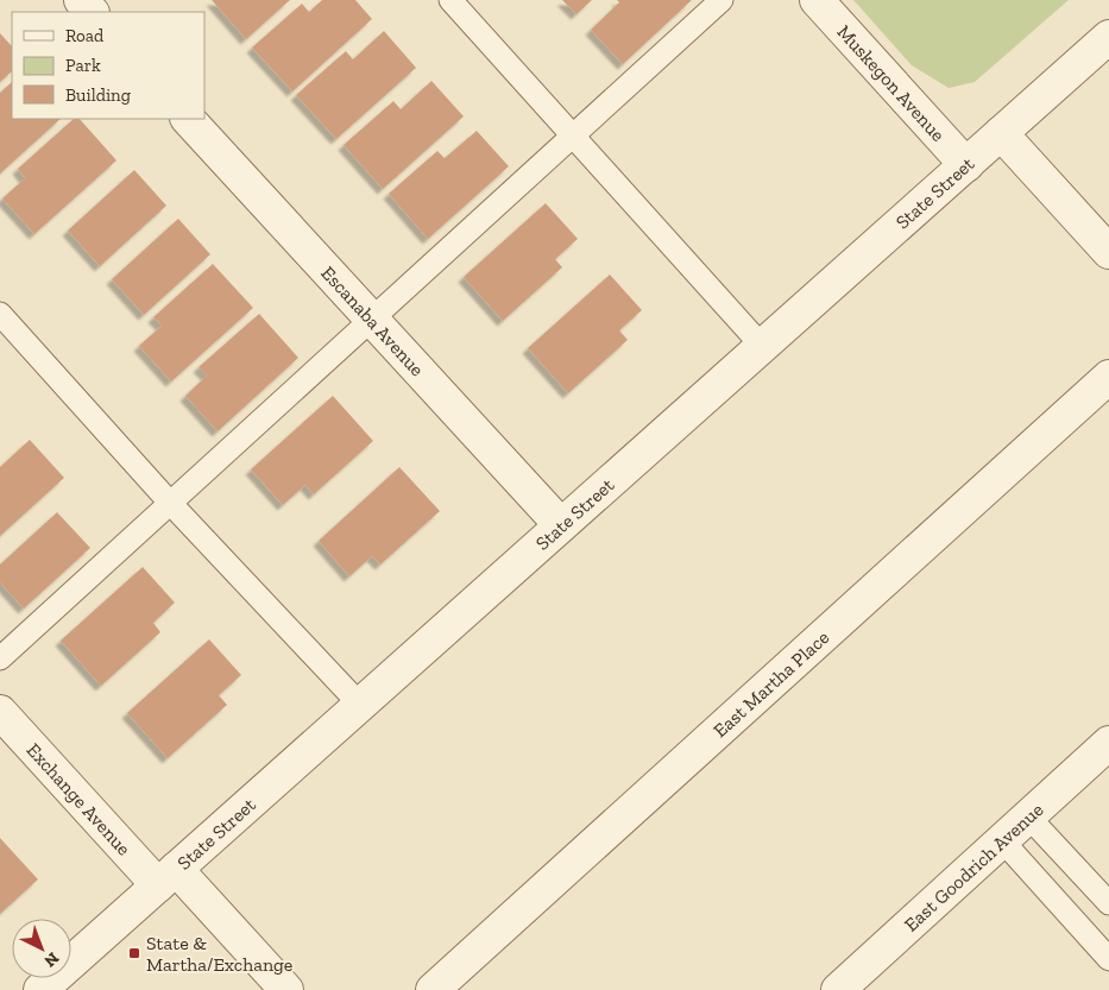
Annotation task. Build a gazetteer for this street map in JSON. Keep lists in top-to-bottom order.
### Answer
{
  "streets": {
    "street": [
      "Muskegon Avenue",
      "State Street",
      "Escanaba Avenue",
      "East Martha Place",
      "Exchange Avenue",
      "East Goodrich Avenue"
    ]
  },
  "crossings": [
    ["Muskegon Avenue", "State Street"],
    ["State Street", "Escanaba Avenue"],
    ["State Street", "Exchange Avenue"]
  ],
  "places": {
    "transit": ["State & Martha/Exchange"]
  },
  "legend": ["Road", "Park", "Building"],
  "north": "bottom right"
}
